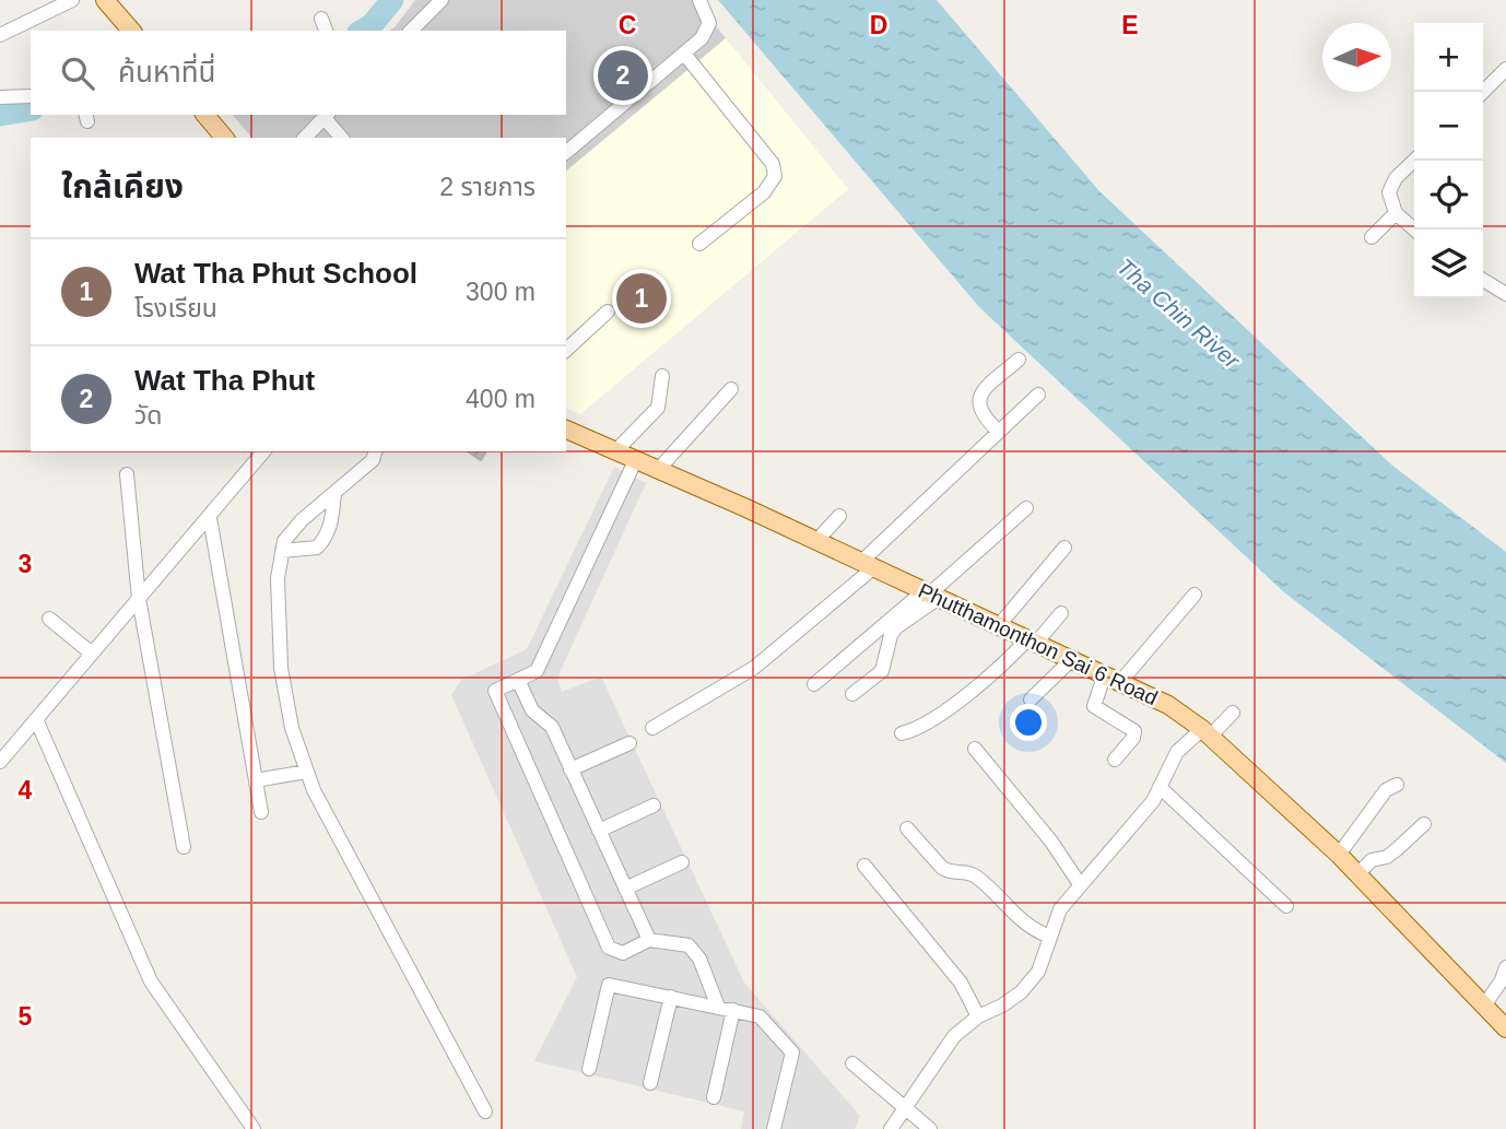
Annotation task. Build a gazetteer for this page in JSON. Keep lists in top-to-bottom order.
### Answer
{
  "streets": {
    "main road": ["Phutthamonthon Sai 6 Road"]
  },
  "water": ["Tha Chin River"],
  "north": "right",
  "page": {
    "map_buttons": ["+", "−"],
    "search": "ค้นหาที่นี่",
    "pins": ["2", "1"],
    "heading": ["ใกล้เคียง", "2 รายการ"],
    "list": [
      {
        "mark": "1",
        "name": "Wat Tha Phut School",
        "note": "โรงเรียน",
        "value": "300 m"
      },
      {
        "mark": "2",
        "name": "Wat Tha Phut",
        "note": "วัด",
        "value": "400 m"
      }
    ]
  },
  "grid": {
    "columns": ["C", "D", "E"],
    "rows": ["3", "4", "5"]
  }
}
